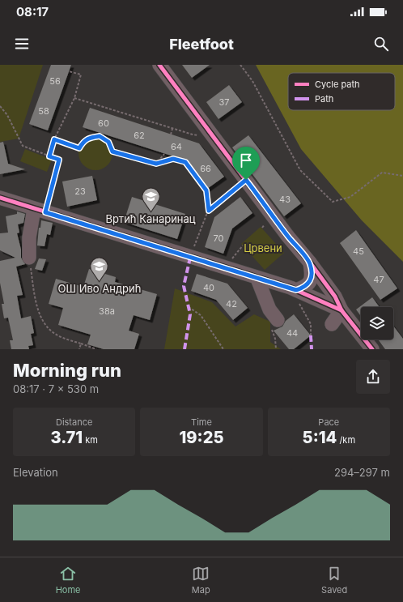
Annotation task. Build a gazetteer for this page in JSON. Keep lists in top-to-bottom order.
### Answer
{
  "parks": ["Црвени"],
  "places": {
    "school or university": ["Вртић Канаринац", "ОШ Иво Андрић"]
  },
  "house_numbers": [
    "56",
    "37",
    "58",
    "60",
    "62",
    "64",
    "66",
    "23",
    "43",
    "70",
    "45",
    "47",
    "40",
    "42",
    "38a",
    "44"
  ],
  "legend": ["Cycle path", "Path"],
  "page": {
    "status": "08:17",
    "header": "Fleetfoot",
    "heading": ["Morning run", "08:17 · 7 × 530 m"],
    "stats": [
      ["Distance", "3.71 km"],
      ["Time", "19:25"],
      ["Pace", "5:14 /km"]
    ],
    "chart": ["Elevation", "294–297 m"],
    "tabs": ["Home", "Map", "Saved"]
  }
}
